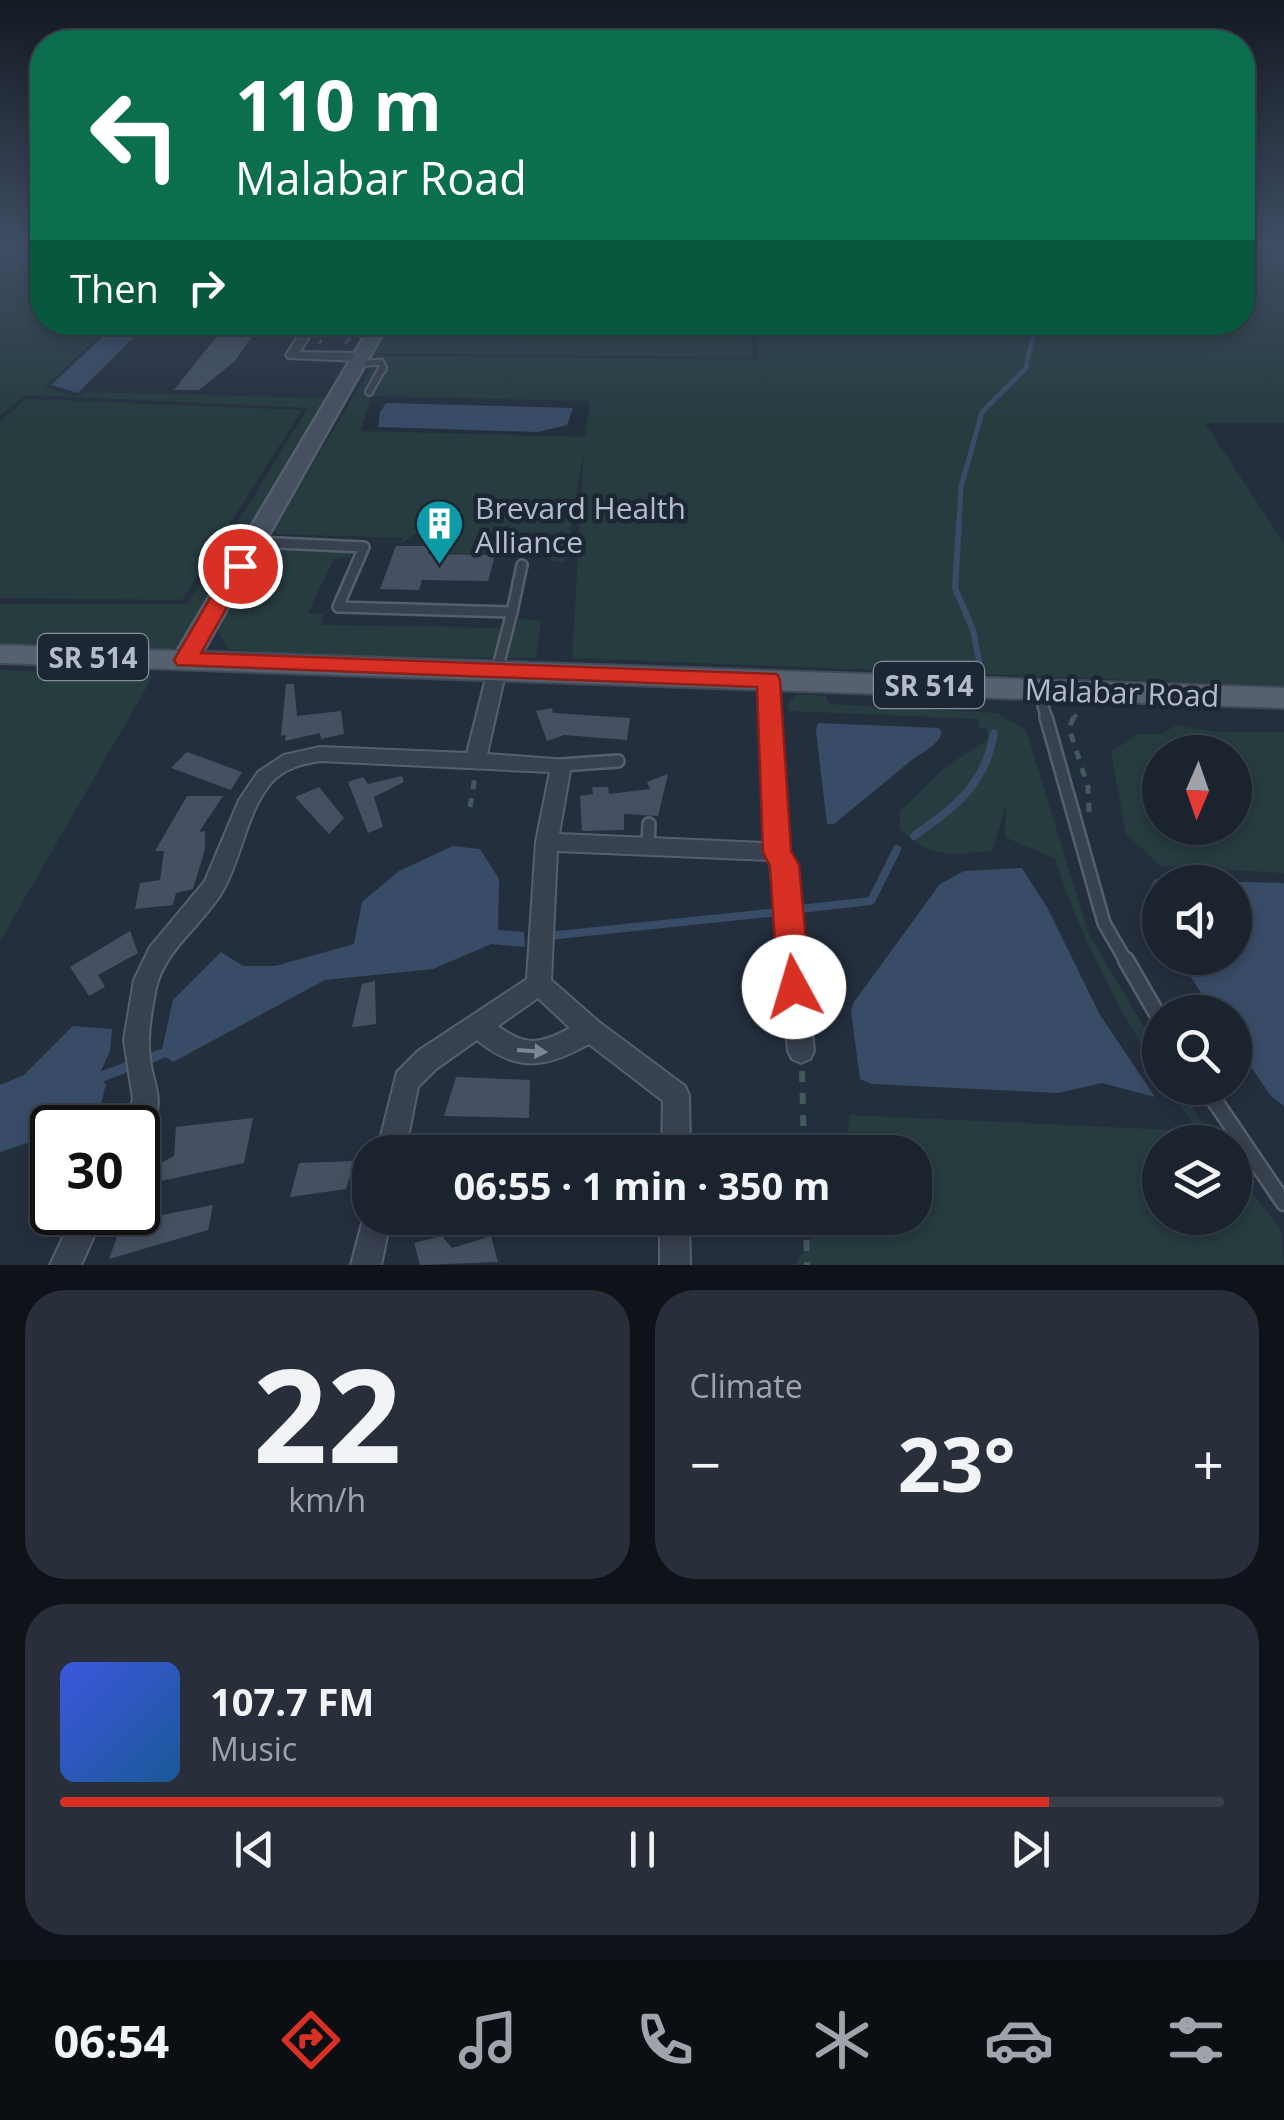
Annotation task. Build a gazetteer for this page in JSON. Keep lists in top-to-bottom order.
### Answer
{
  "streets": {
    "main road": ["SR 514", "Malabar Road"]
  },
  "places": {
    "building": ["Brevard Health Alliance"]
  },
  "north": "bottom",
  "page": {
    "turn": ["110 m", "Malabar Road"],
    "then": "Then",
    "limit": "30",
    "trip": "06:55 · 1 min · 350 m",
    "tile": [
      ["22", "km/h"],
      "Climate"
    ],
    "heat": ["−", "23°", "+"],
    "song": ["107.7 FM", "Music"],
    "tabs": "06:54"
  }
}
